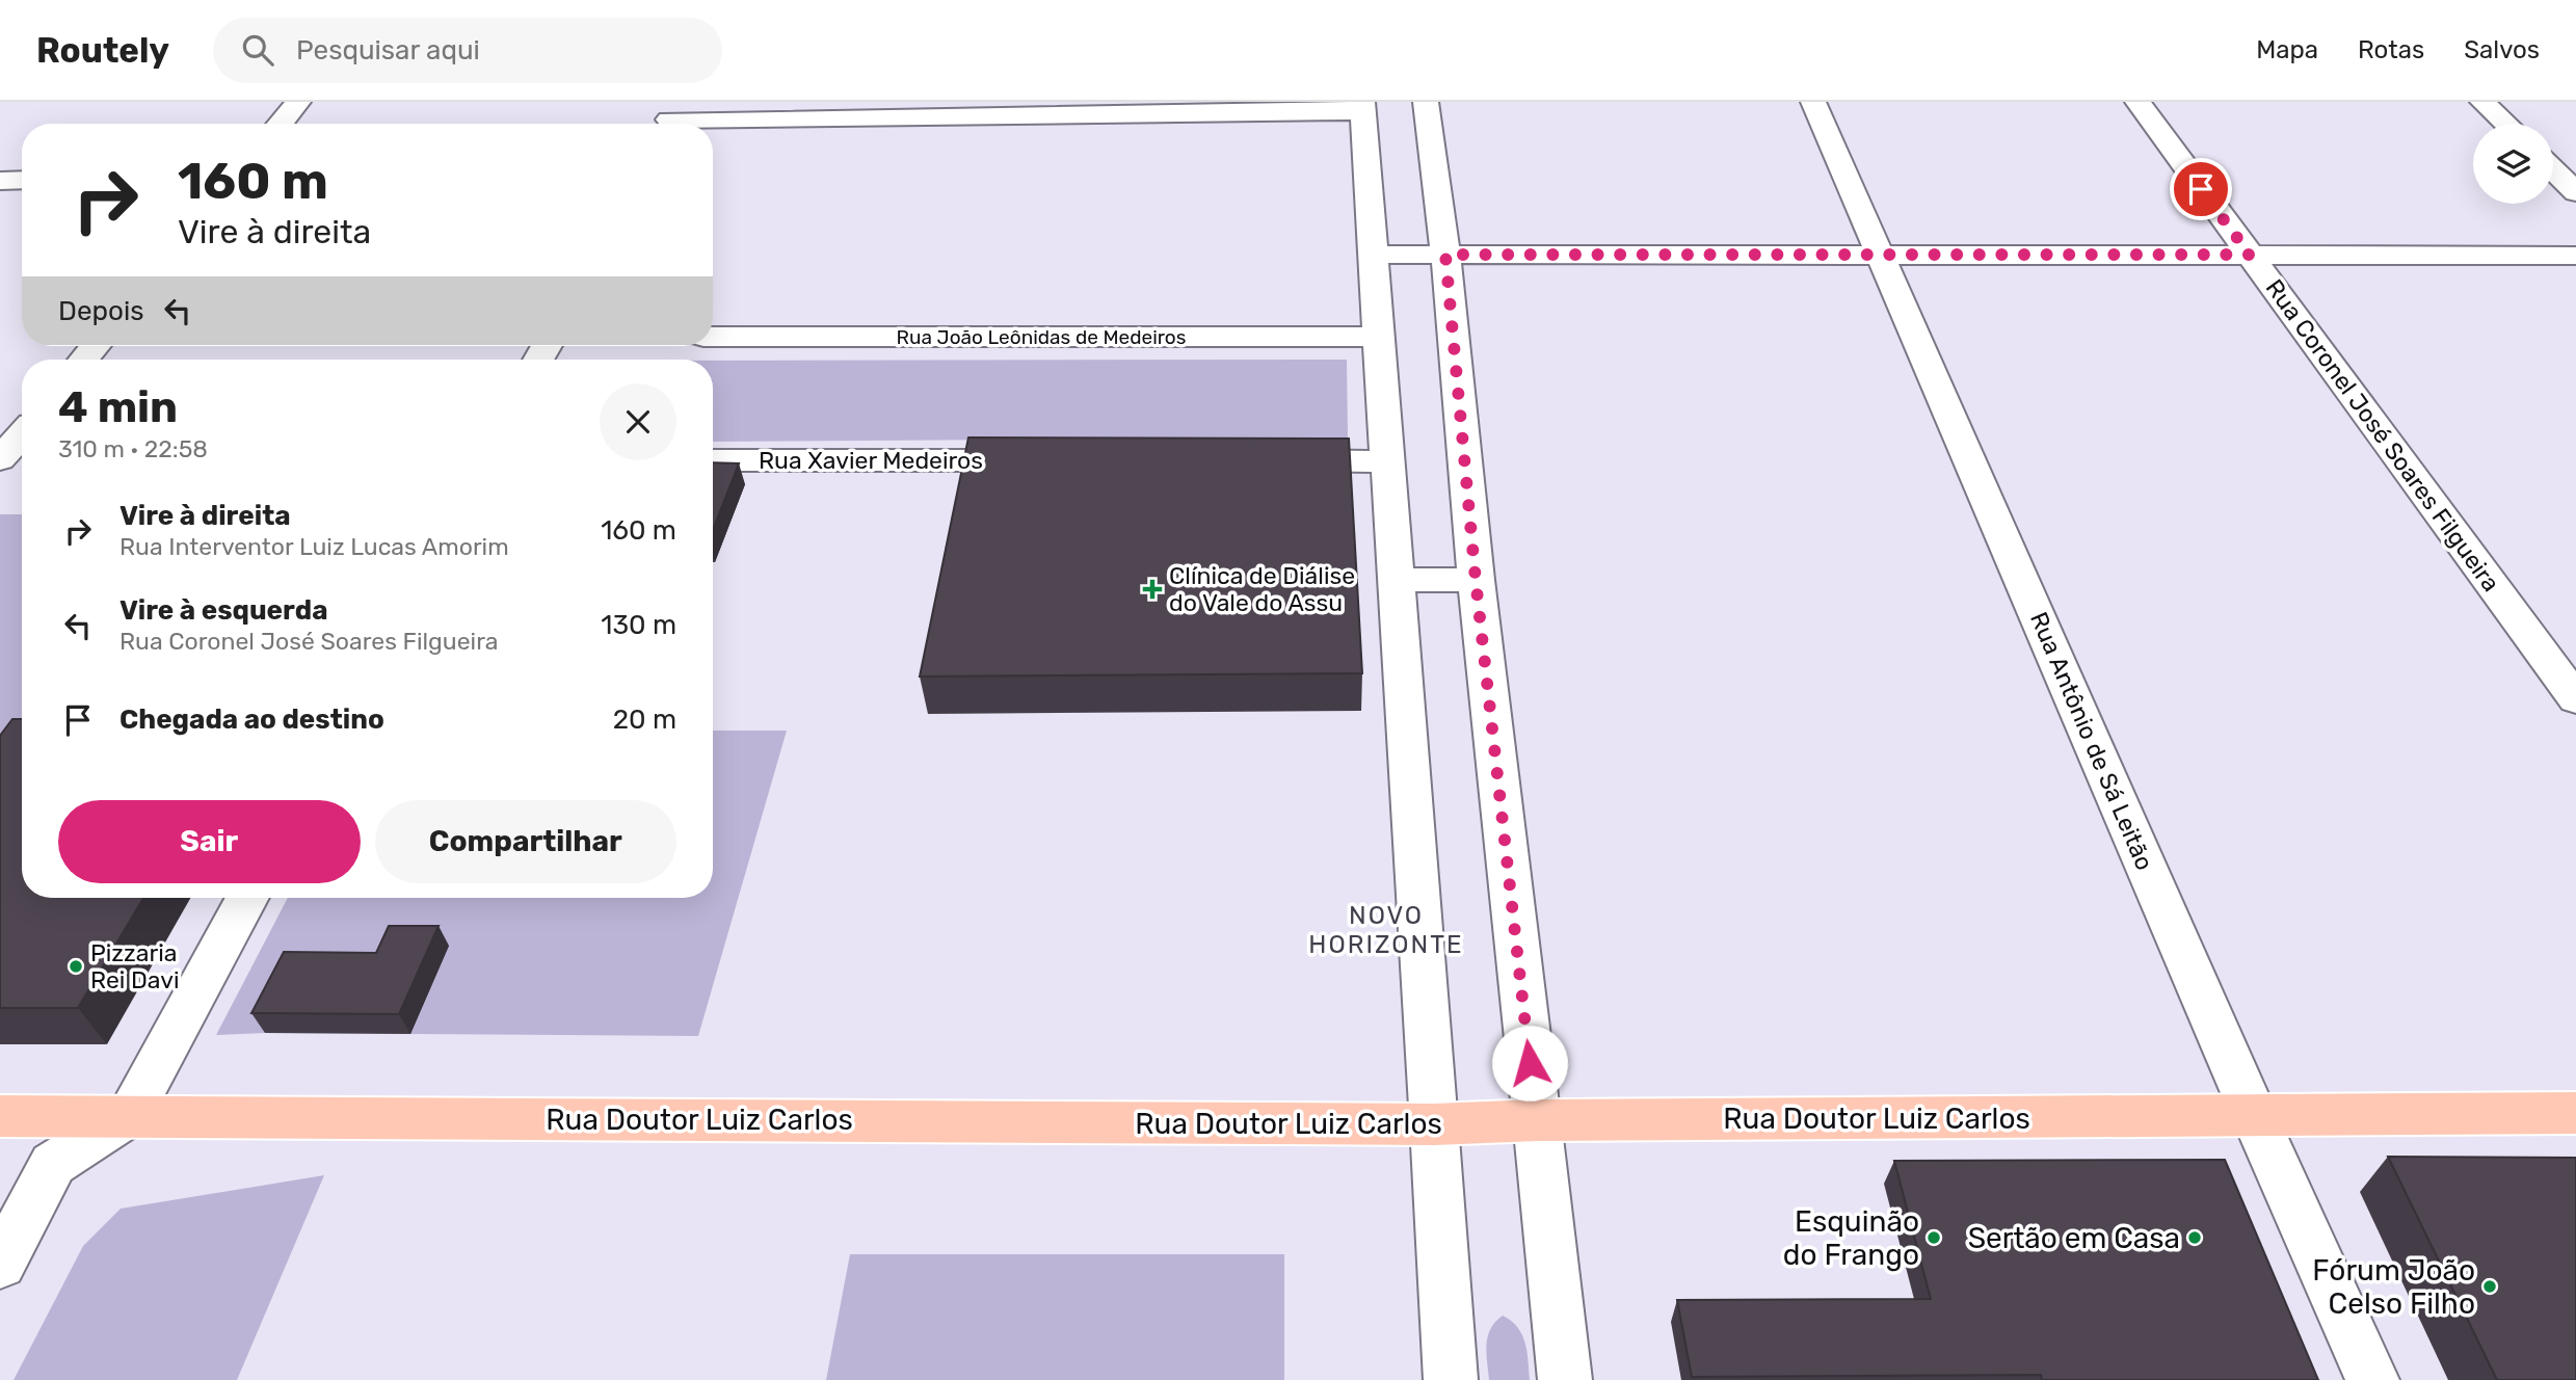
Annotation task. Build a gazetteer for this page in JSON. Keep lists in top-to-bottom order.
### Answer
{
  "streets": {
    "main road": ["Rua Doutor Luiz Carlos"],
    "street": [
      "Rua João Leônidas de Medeiros",
      "Rua Coronel José Soares Filgueira",
      "Rua Xavier Medeiros",
      "Rua Antônio de Sá Leitão"
    ]
  },
  "crossings": [
    ["Rua Antônio de Sá Leitão", "Rua Doutor Luiz Carlos"]
  ],
  "districts": ["NOVO HORIZONTE"],
  "places": {
    "health": ["Clínica de Diálise do Vale do Assu"],
    "other": [
      "Pizzaria Rei Davi",
      "Esquinão do Frango",
      "Sertão em Casa",
      "Fórum João Celso Filho"
    ]
  },
  "page": {
    "header": "Routely",
    "search": "Pesquisar aqui",
    "nav": ["Mapa", "Rotas", "Salvos"],
    "turn": ["160 m", "Vire à direita"],
    "then": "Depois",
    "heading": ["4 min", "310 m · 22:58"],
    "list": [
      {
        "name": "Vire à direita",
        "note": "Rua Interventor Luiz Lucas Amorim",
        "value": "160 m"
      },
      {
        "name": "Vire à esquerda",
        "note": "Rua Coronel José Soares Filgueira",
        "value": "130 m"
      },
      {
        "name": "Chegada ao destino",
        "value": "20 m"
      }
    ],
    "buttons": ["Sair", "Compartilhar"]
  }
}
